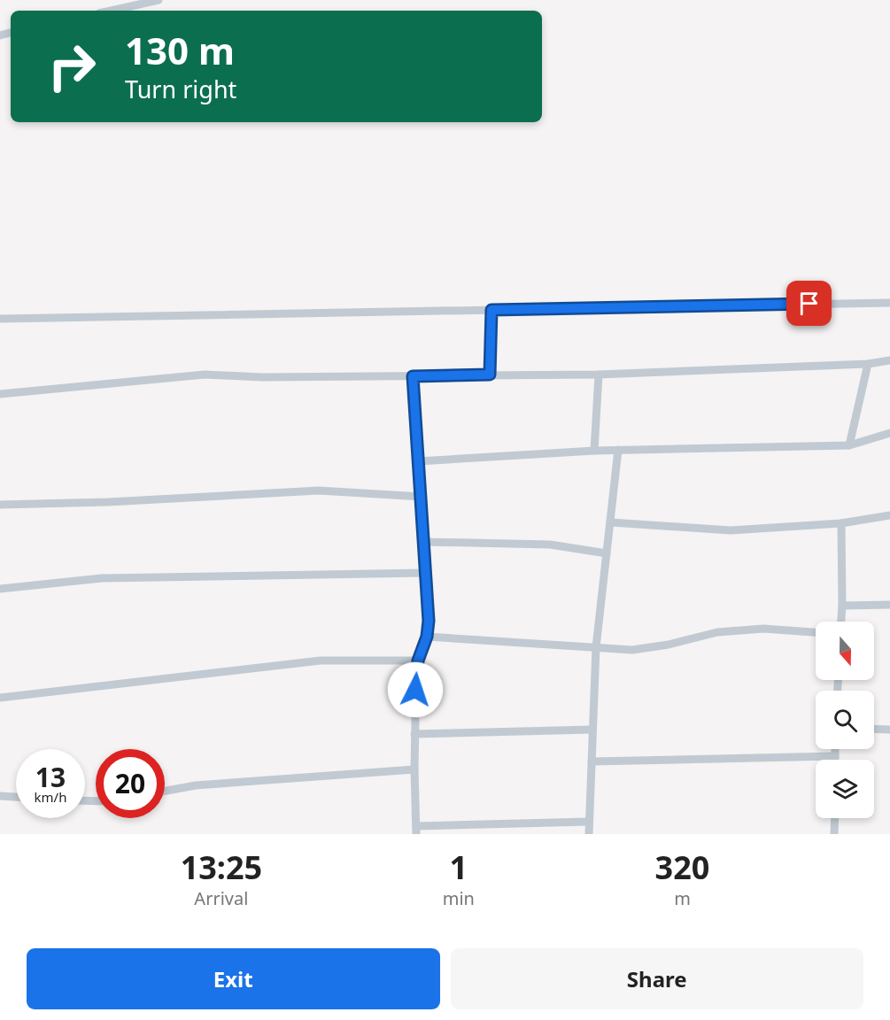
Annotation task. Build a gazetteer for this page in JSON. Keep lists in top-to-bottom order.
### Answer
{
  "north": "bottom",
  "page": {
    "turn": ["130 m", "Turn right"],
    "speed": "13 km/h",
    "limit": "20",
    "eta": [
      "13:25",
      "Arrival",
      "1",
      "min",
      "320",
      "m"
    ],
    "buttons": ["Exit", "Share"]
  }
}
